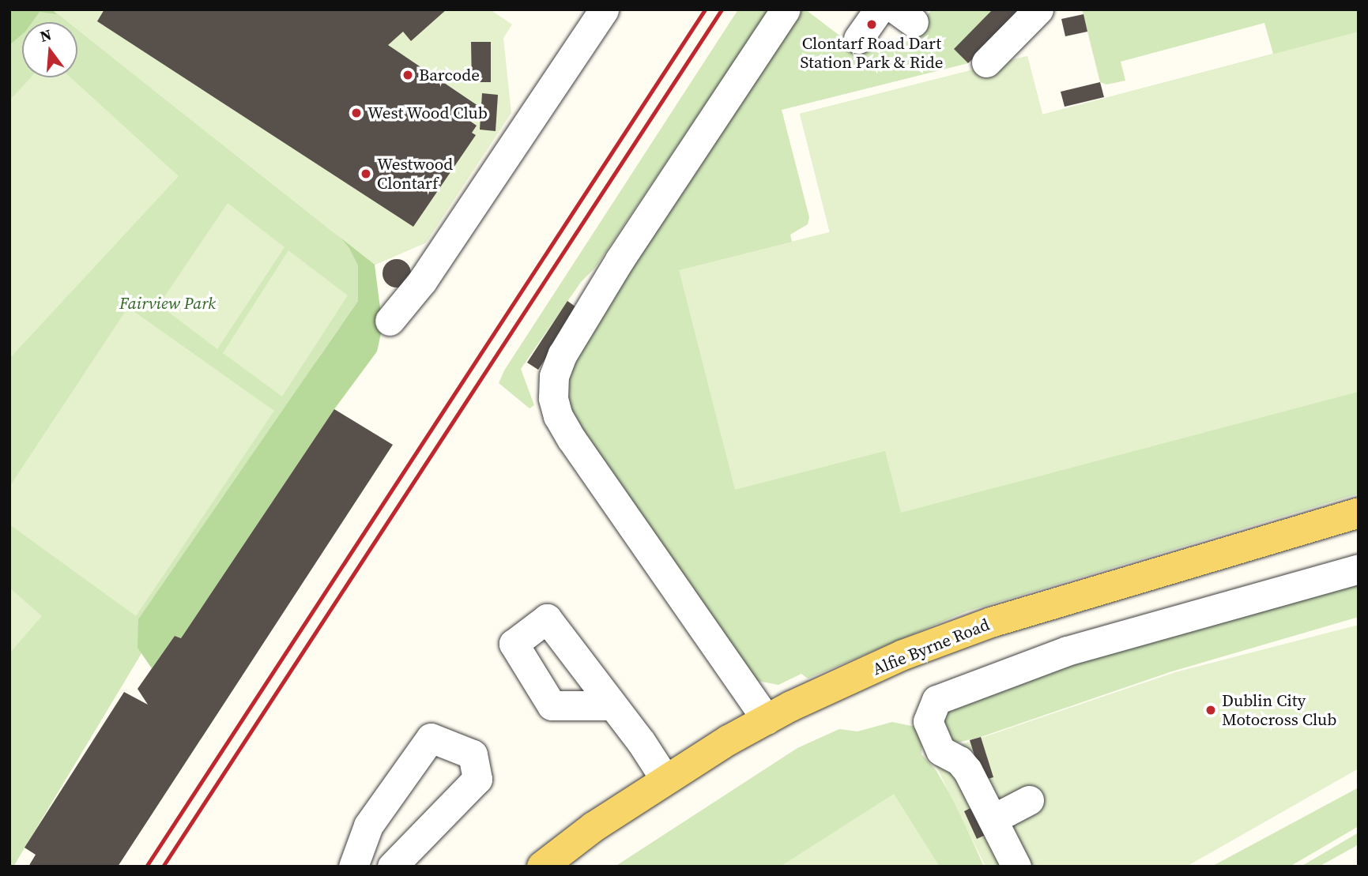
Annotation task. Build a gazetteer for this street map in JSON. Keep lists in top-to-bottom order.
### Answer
{
  "streets": {
    "main road": ["Alfie Byrne Road"]
  },
  "parks": ["Fairview Park"],
  "places": [
    "Clontarf Road Dart Station Park & Ride",
    "Barcode",
    "West Wood Club",
    "Westwood Clontarf",
    "Dublin City Motocross Club"
  ],
  "north": "top"
}
